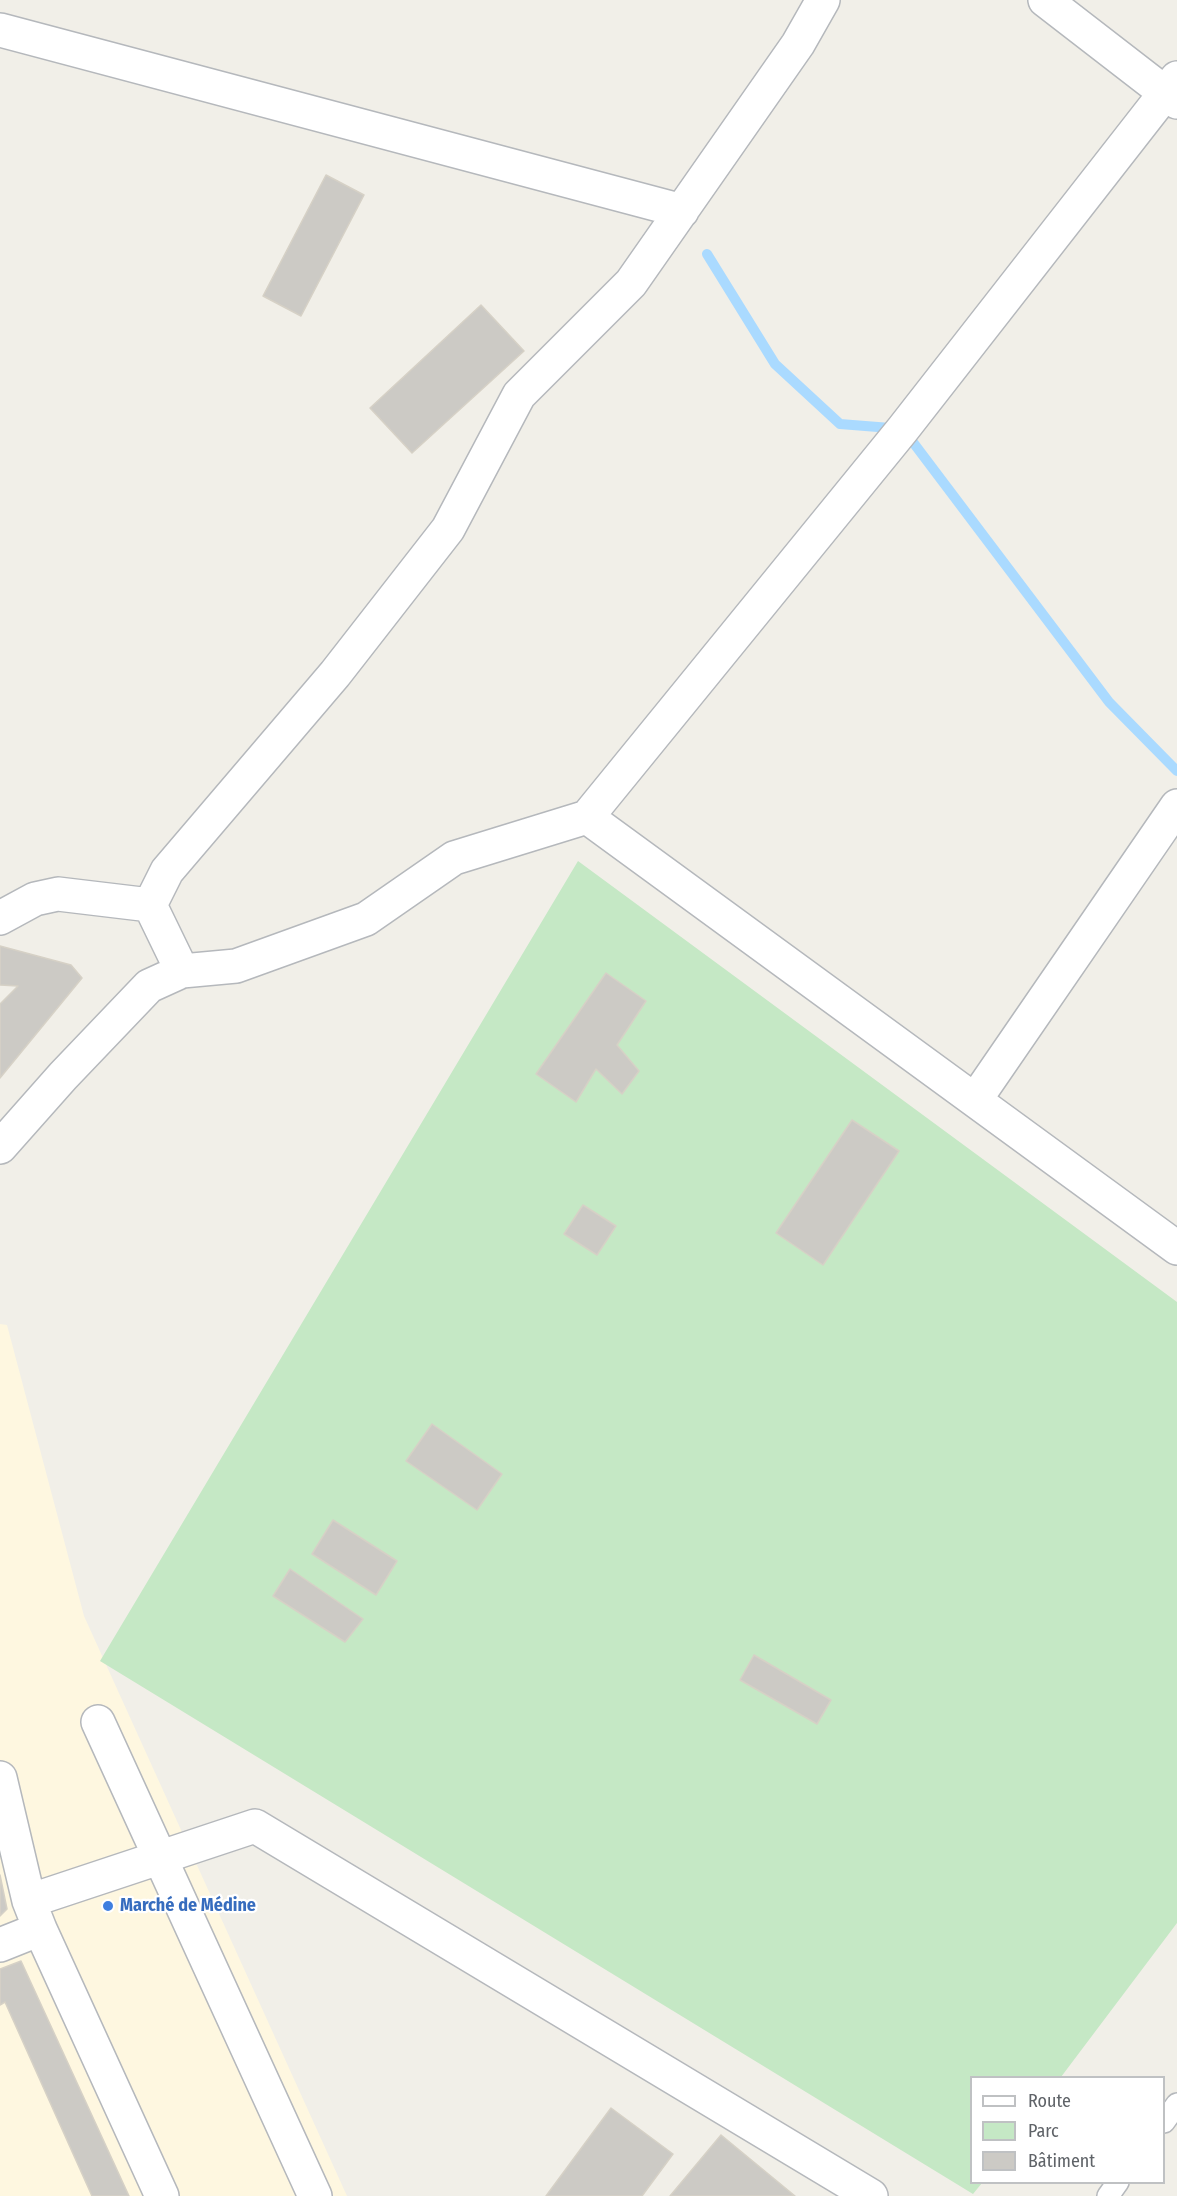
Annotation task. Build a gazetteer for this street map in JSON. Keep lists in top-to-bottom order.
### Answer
{
  "places": ["Marché de Médine"],
  "legend": ["Route", "Parc", "Bâtiment"]
}
